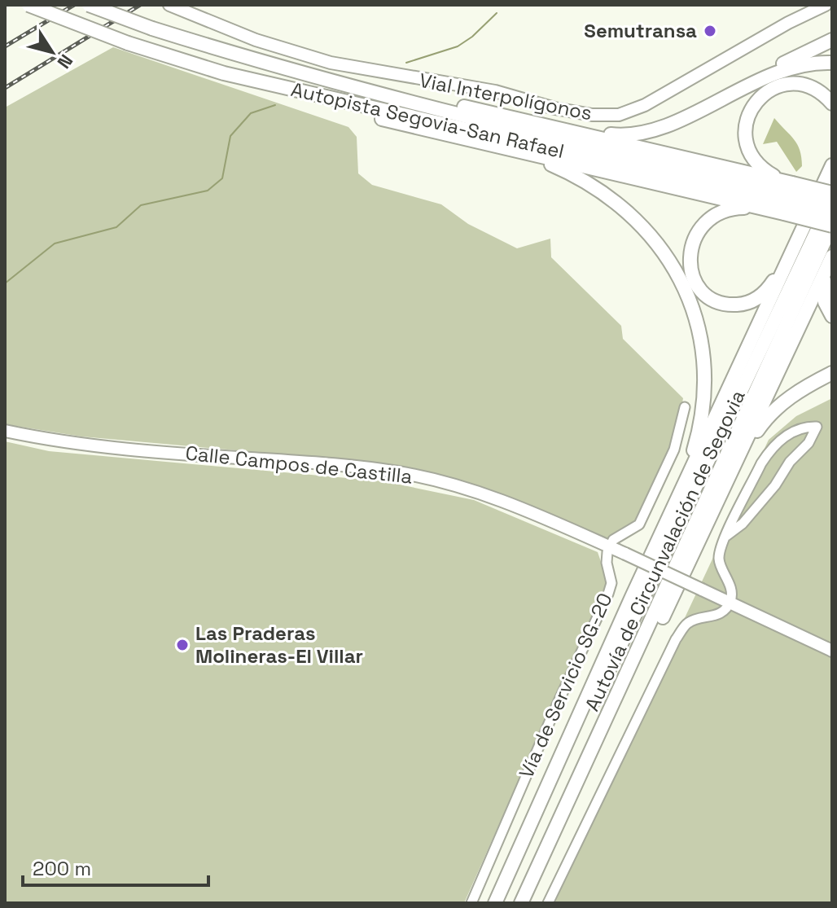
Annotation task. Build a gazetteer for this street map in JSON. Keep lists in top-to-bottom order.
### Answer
{
  "streets": {
    "highway": ["Autopista Segovia-San Rafael", "Autovía de Circunvalación de Segovia"],
    "main road": ["Vial Interpolígonos", "Calle Campos de Castilla"],
    "street": ["Vía de Servicio SG-20"]
  },
  "crossings": [
    ["Autopista Segovia-San Rafael", "Autovía de Circunvalación de Segovia"],
    ["Calle Campos de Castilla", "Vía de Servicio SG-20"]
  ],
  "places": ["Semutransa", "Las Praderas Molineras-El Villar"],
  "scale_bar": "200 m",
  "north": "bottom right"
}
